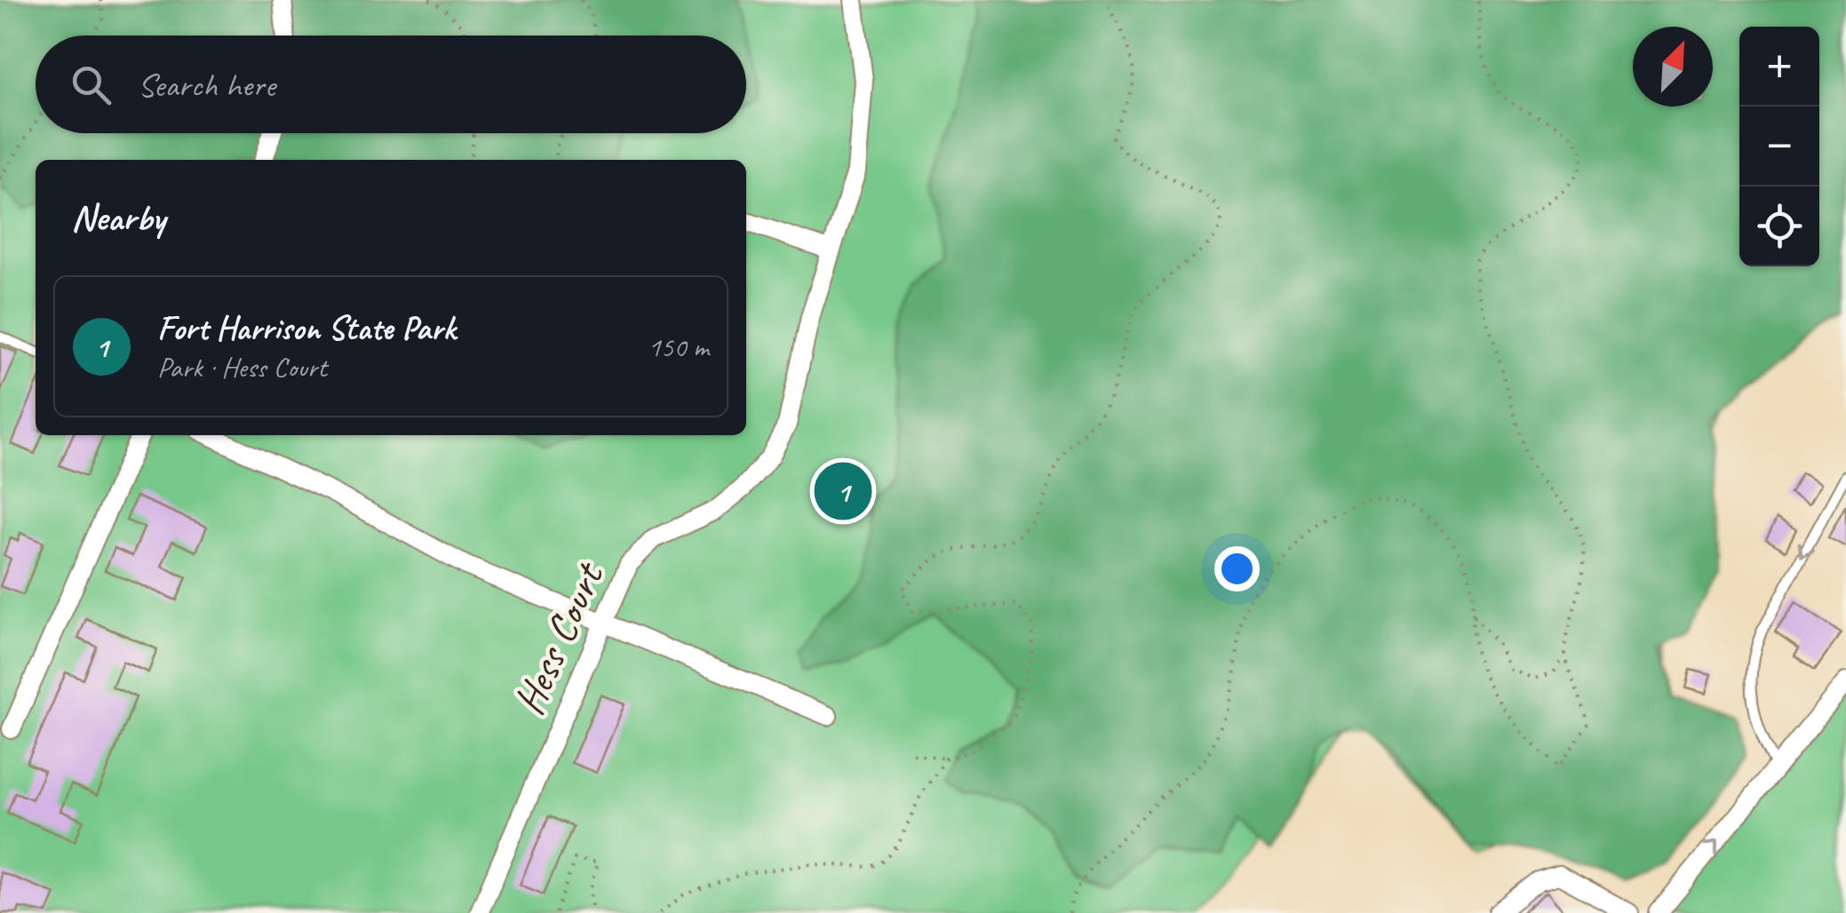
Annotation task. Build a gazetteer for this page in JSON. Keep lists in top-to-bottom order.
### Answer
{
  "streets": {
    "street": ["Hess Court"]
  },
  "north": "top right",
  "page": {
    "map_buttons": ["+", "−"],
    "search": "Search here",
    "heading": "Nearby",
    "list": [
      {
        "mark": "1",
        "name": "Fort Harrison State Park",
        "note": "Park · Hess Court",
        "value": "150 m"
      }
    ],
    "pins": "1"
  }
}
